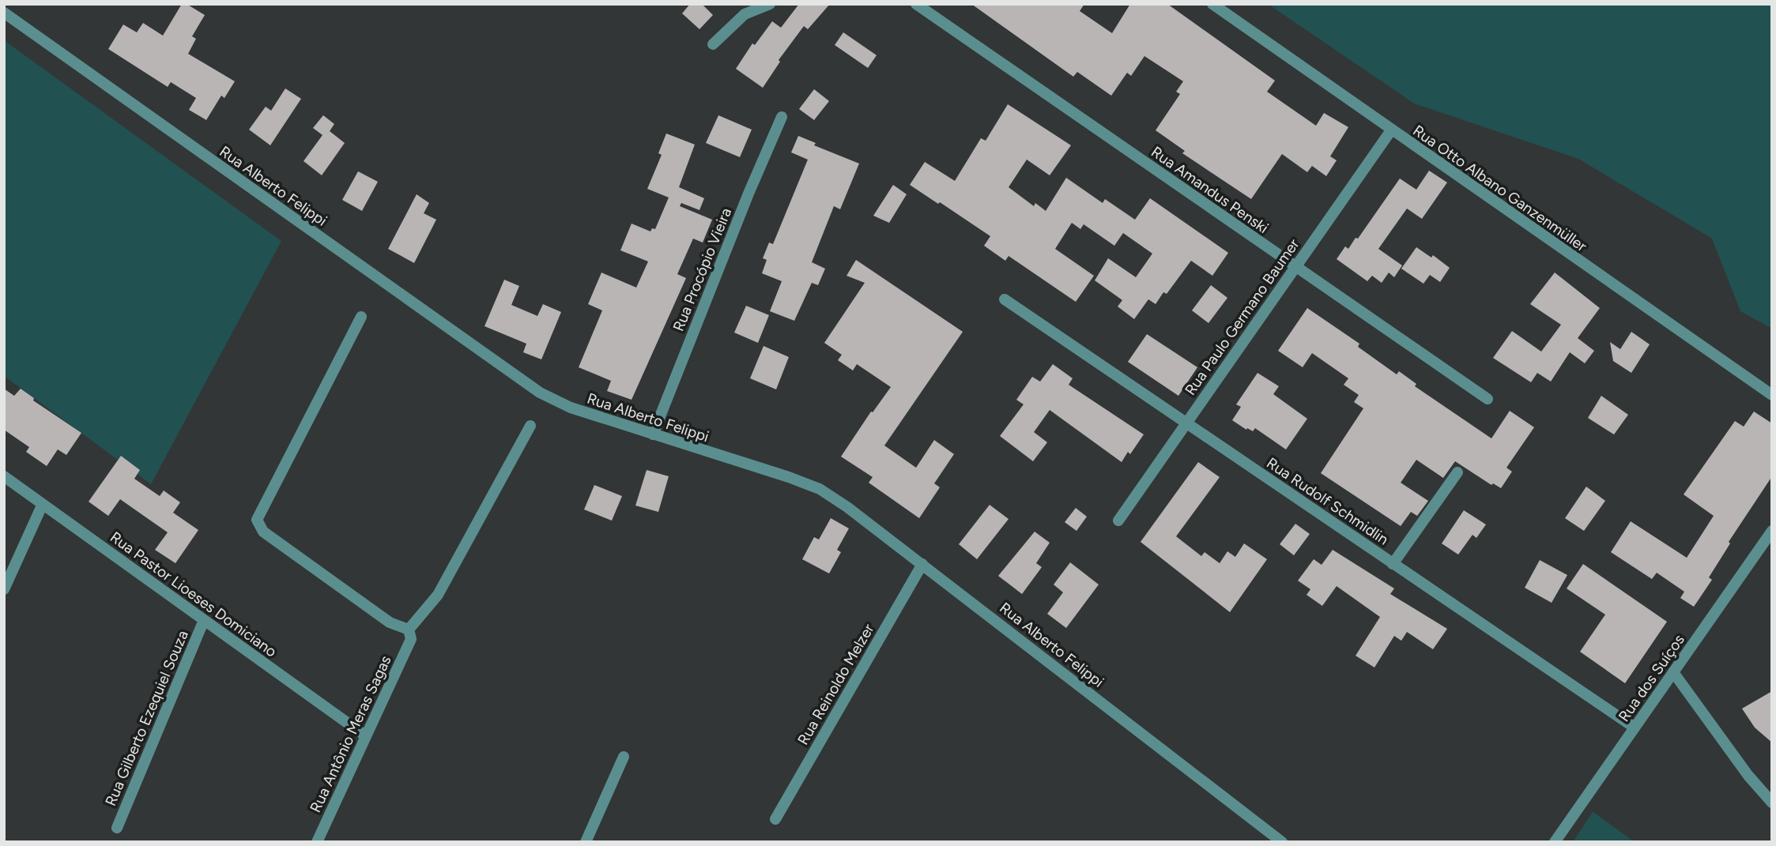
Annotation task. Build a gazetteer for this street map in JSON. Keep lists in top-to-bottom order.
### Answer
{
  "streets": {
    "street": [
      "Rua Alberto Felippi",
      "Rua Otto Albano Ganzenmüller",
      "Rua Amandus Penski",
      "Rua Procópio Vieira",
      "Rua Paulo Germano Baumer",
      "Rua Rudolf Schmidlin",
      "Rua Pastor Lioeses Domiciano",
      "Rua dos Suíços",
      "Rua Reinoldo Melzer",
      "Rua Gilberto Ezequiel Souza",
      "Rua Antônio Meras Sagas"
    ]
  },
  "crossings": [
    ["Rua Alberto Felippi", "Rua Procópio Vieira"],
    ["Rua Alberto Felippi", "Rua Reinoldo Melzer"],
    ["Rua Otto Albano Ganzenmüller", "Rua Paulo Germano Baumer"],
    ["Rua Amandus Penski", "Rua Paulo Germano Baumer"],
    ["Rua Paulo Germano Baumer", "Rua Rudolf Schmidlin"],
    ["Rua Rudolf Schmidlin", "Rua dos Suíços"],
    ["Rua Pastor Lioeses Domiciano", "Rua Gilberto Ezequiel Souza"],
    ["Rua Pastor Lioeses Domiciano", "Rua Antônio Meras Sagas"]
  ]
}
